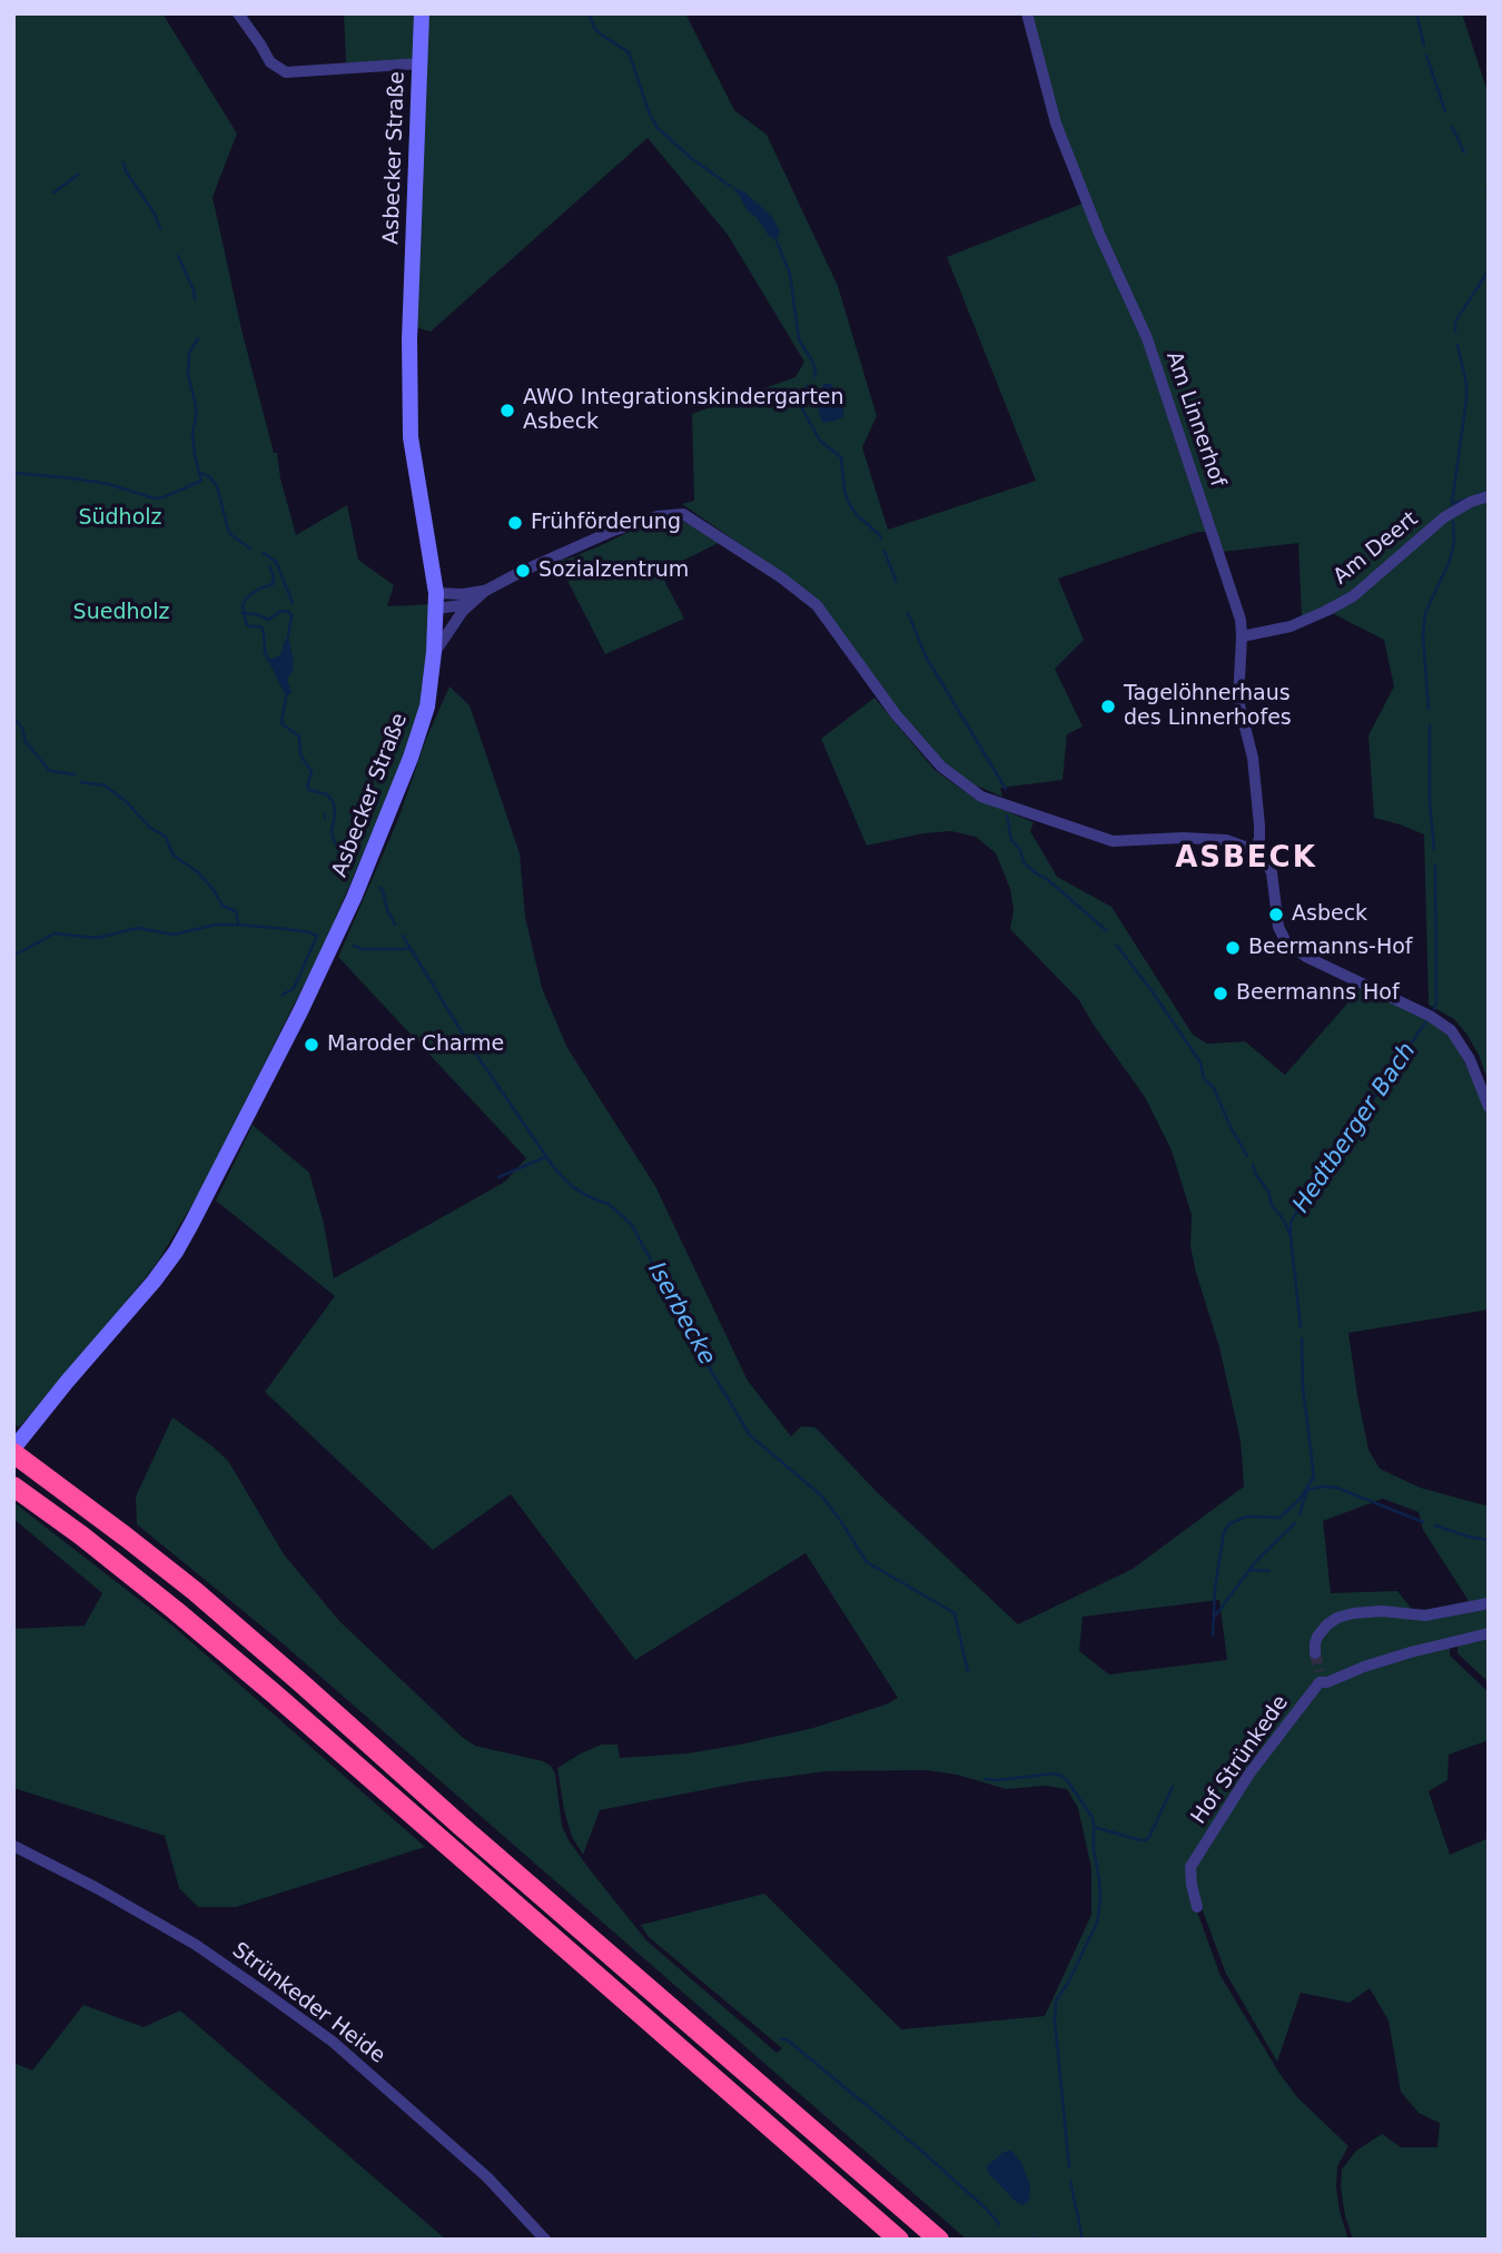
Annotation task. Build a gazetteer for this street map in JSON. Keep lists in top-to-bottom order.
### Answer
{
  "streets": {
    "main road": ["Asbecker Straße"],
    "street": [
      "Am Linnerhof",
      "Am Deert",
      "Hof Strünkede",
      "Strünkeder Heide"
    ]
  },
  "crossings": [
    ["Am Linnerhof", "Am Deert"]
  ],
  "districts": ["ASBECK"],
  "water": ["Hedtberger Bach", "Iserbecke"],
  "parks": ["Südholz", "Suedholz"],
  "places": [
    "AWO Integrationskindergarten Asbeck",
    "Frühförderung",
    "Sozialzentrum",
    "Tagelöhnerhaus des Linnerhofes",
    "Asbeck",
    "Beermanns-Hof",
    "Beermanns Hof",
    "Maroder Charme"
  ]
}
